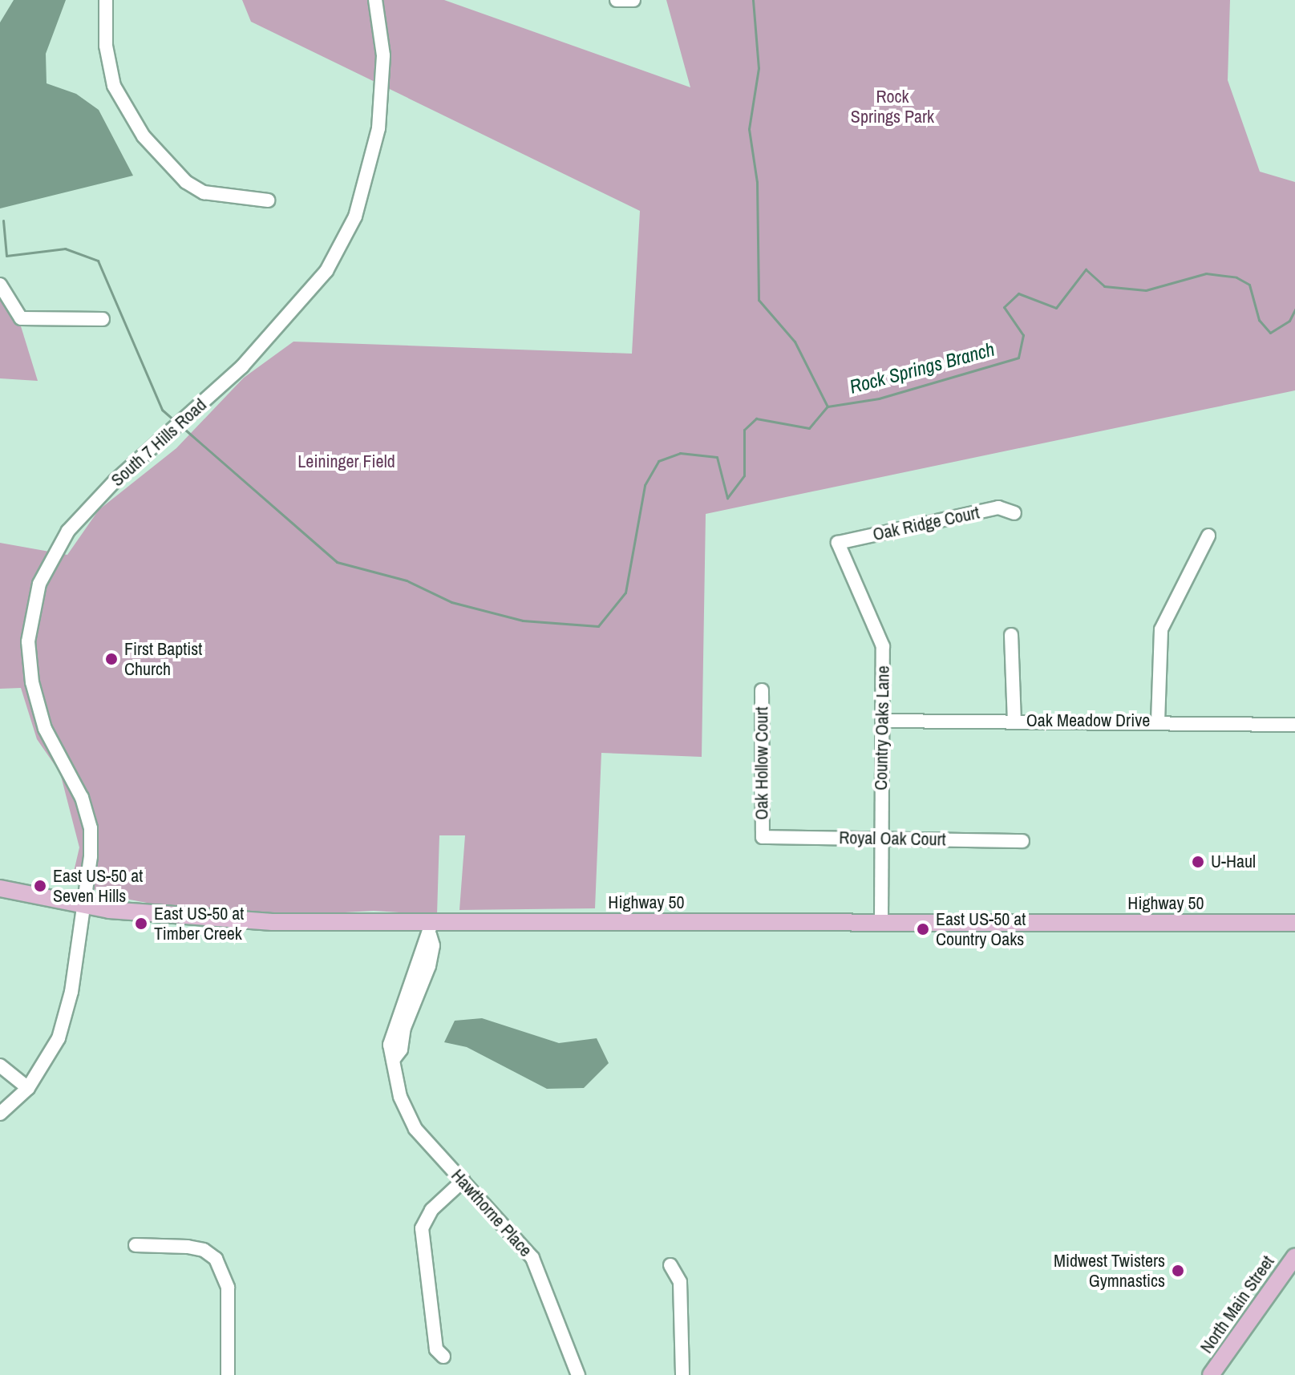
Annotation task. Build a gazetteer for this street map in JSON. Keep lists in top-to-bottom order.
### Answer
{
  "streets": {
    "main road": ["Highway 50", "North Main Street"],
    "street": [
      "South 7 Hills Road",
      "Oak Ridge Court",
      "Oak Meadow Drive",
      "Country Oaks Lane",
      "Oak Hollow Court",
      "Royal Oak Court",
      "Hawthorne Place"
    ]
  },
  "crossings": [
    ["South 7 Hills Road", "Highway 50"],
    ["Oak Ridge Court", "Country Oaks Lane"],
    ["Oak Meadow Drive", "Country Oaks Lane"],
    ["Country Oaks Lane", "Royal Oak Court"],
    ["Country Oaks Lane", "Highway 50"],
    ["Oak Hollow Court", "Royal Oak Court"],
    ["Highway 50", "Hawthorne Place"]
  ],
  "water": ["Rock Springs Branch"],
  "parks": ["Rock Springs Park", "Leininger Field"],
  "places": [
    "First Baptist Church",
    "U-Haul",
    "East US-50 at Seven Hills",
    "East US-50 at Timber Creek",
    "East US-50 at Country Oaks",
    "Midwest Twisters Gymnastics"
  ]
}
